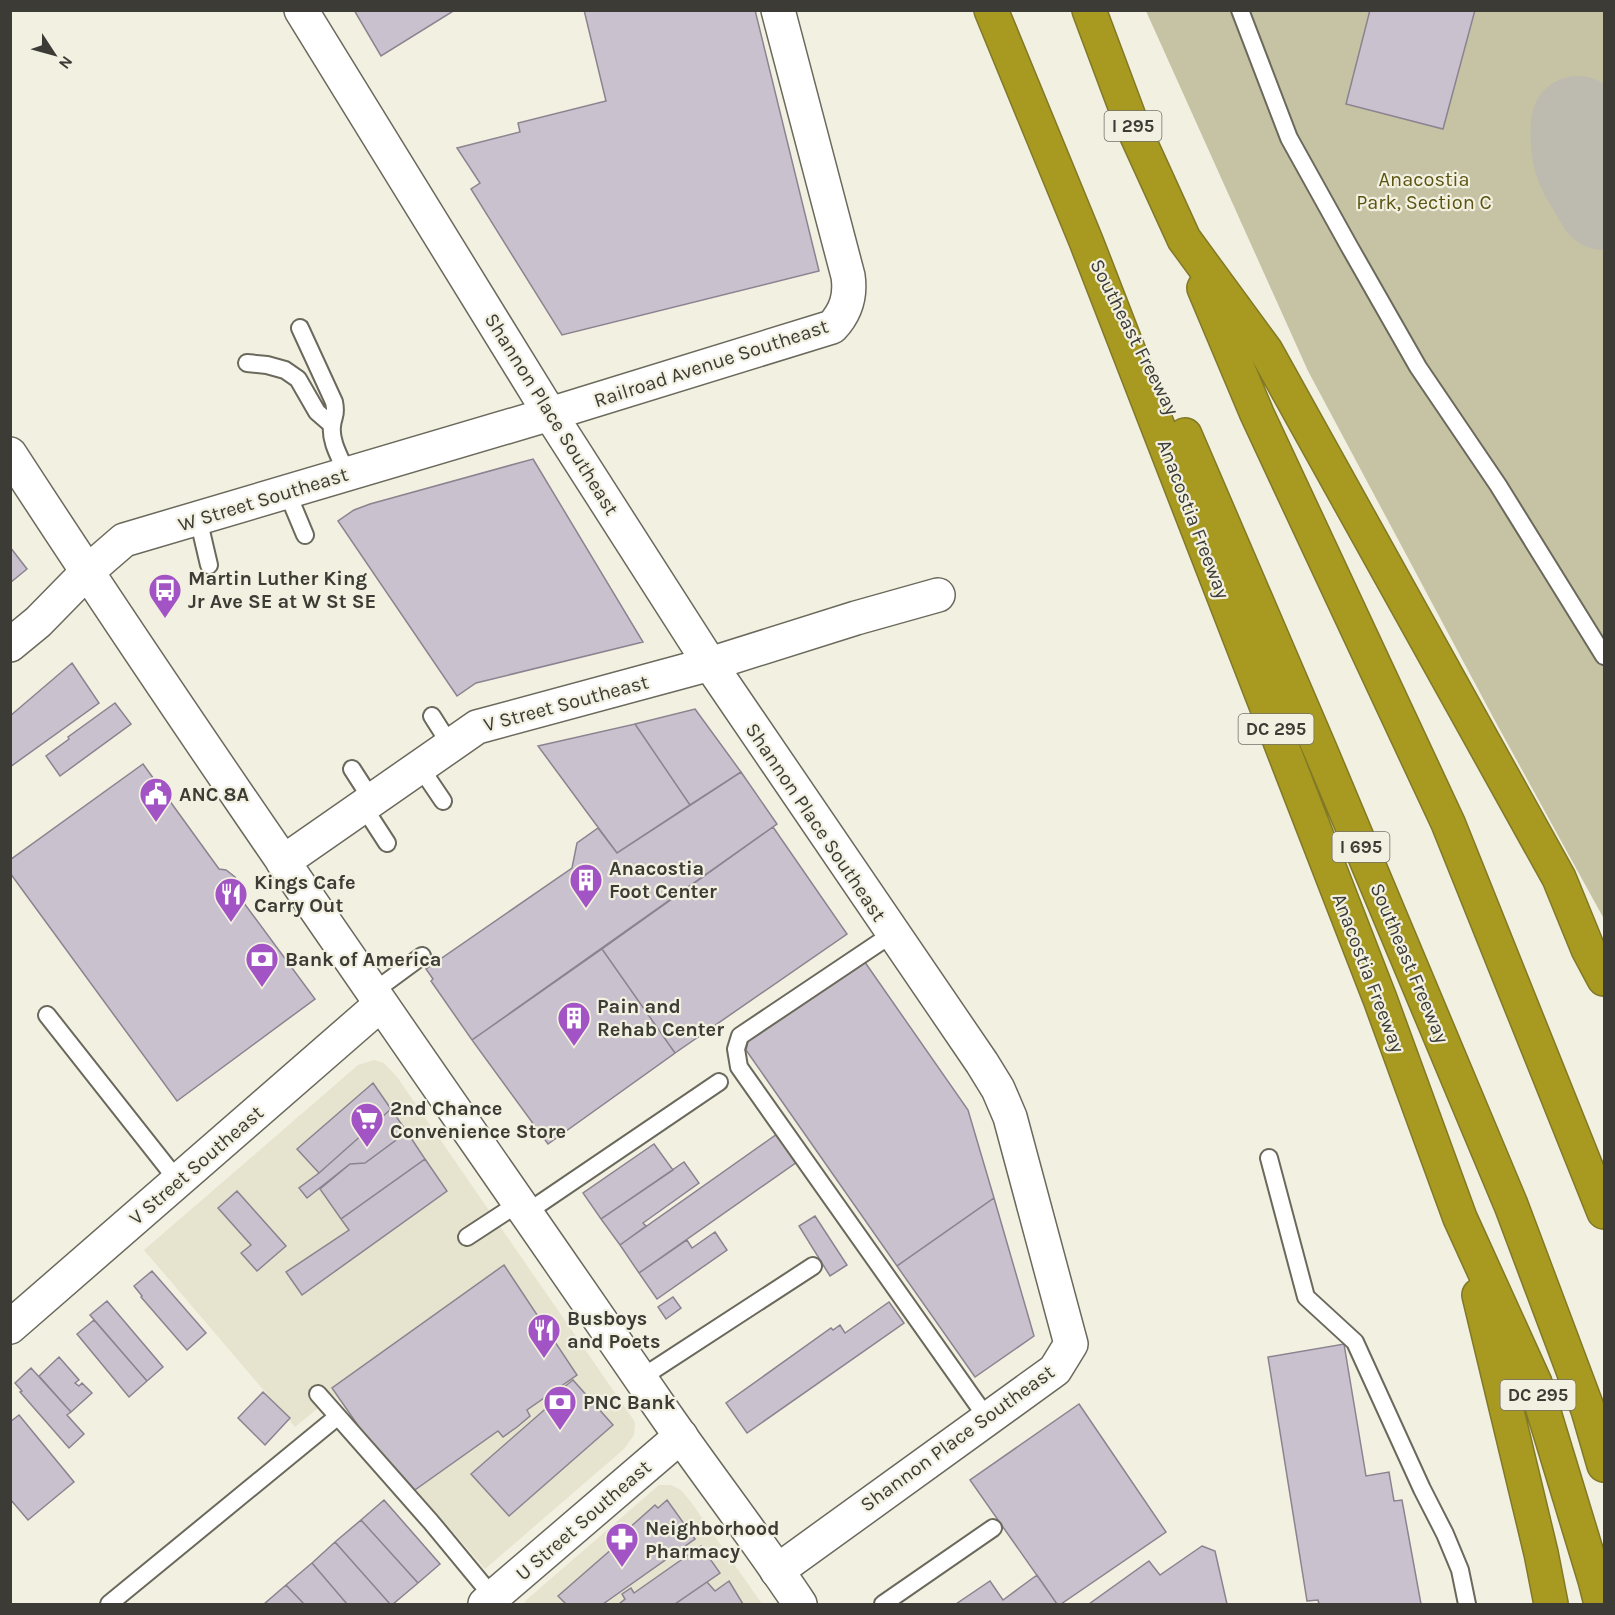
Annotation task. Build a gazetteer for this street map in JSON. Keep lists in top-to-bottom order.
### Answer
{
  "streets": {
    "highway": [
      "I 295",
      "Southeast Freeway",
      "Anacostia Freeway",
      "DC 295",
      "I 695"
    ],
    "street": [
      "Railroad Avenue Southeast",
      "Shannon Place Southeast",
      "W Street Southeast",
      "V Street Southeast",
      "U Street Southeast"
    ]
  },
  "crossings": [
    ["Southeast Freeway", "Anacostia Freeway"],
    ["Railroad Avenue Southeast", "Shannon Place Southeast"],
    ["Railroad Avenue Southeast", "W Street Southeast"],
    ["Shannon Place Southeast", "W Street Southeast"],
    ["Shannon Place Southeast", "V Street Southeast"]
  ],
  "parks": ["Anacostia Park, Section C"],
  "places": {
    "bus stop": ["Martin Luther King Jr Ave SE at W St SE"],
    "public building": ["ANC 8A"],
    "building": ["Anacostia Foot Center", "Pain and Rehab Center"],
    "restaurant": ["Kings Cafe Carry Out", "Busboys and Poets"],
    "bank": ["Bank of America", "PNC Bank"],
    "supermarket": ["2nd Chance Convenience Store"],
    "pharmacy": ["Neighborhood Pharmacy"]
  },
  "north": "bottom right"
}
